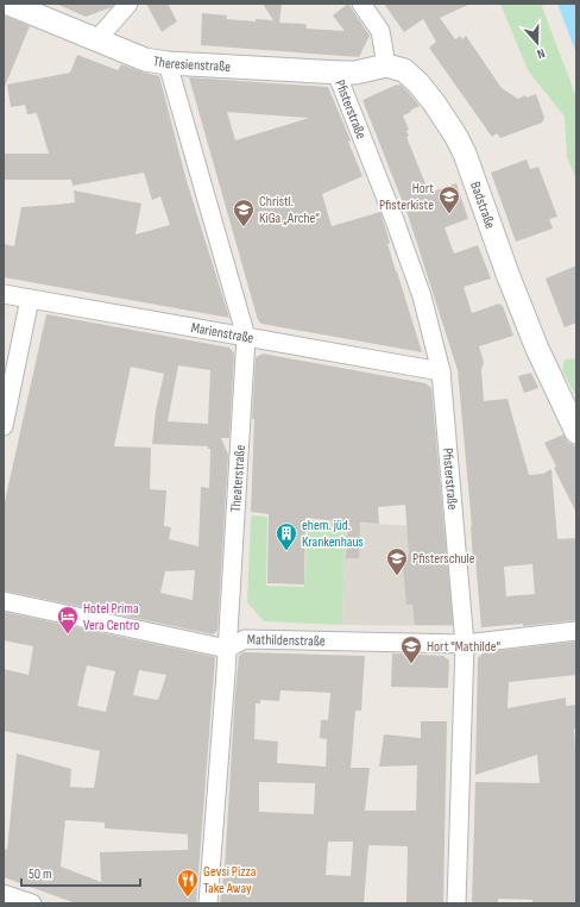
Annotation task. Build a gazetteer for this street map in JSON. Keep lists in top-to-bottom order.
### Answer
{
  "streets": {
    "street": [
      "Theresienstraße",
      "Pfisterstraße",
      "Badstraße",
      "Marienstraße",
      "Theaterstraße",
      "Mathildenstraße"
    ]
  },
  "crossings": [
    ["Theresienstraße", "Pfisterstraße"],
    ["Theresienstraße", "Badstraße"],
    ["Theresienstraße", "Theaterstraße"],
    ["Pfisterstraße", "Marienstraße"],
    ["Pfisterstraße", "Mathildenstraße"],
    ["Marienstraße", "Theaterstraße"],
    ["Theaterstraße", "Mathildenstraße"]
  ],
  "places": {
    "school or university": [
      "Hort Pfisterkiste",
      "Christl. KiGa „Arche“",
      "Pfisterschule",
      "Hort \"Mathilde\""
    ],
    "building": ["ehem. jüd. Krankenhaus"],
    "hotel": ["Hotel Prima Vera Centro"],
    "restaurant": ["Gevsi Pizza Take Away"]
  },
  "scale_bar": "50 m",
  "north": "bottom"
}
